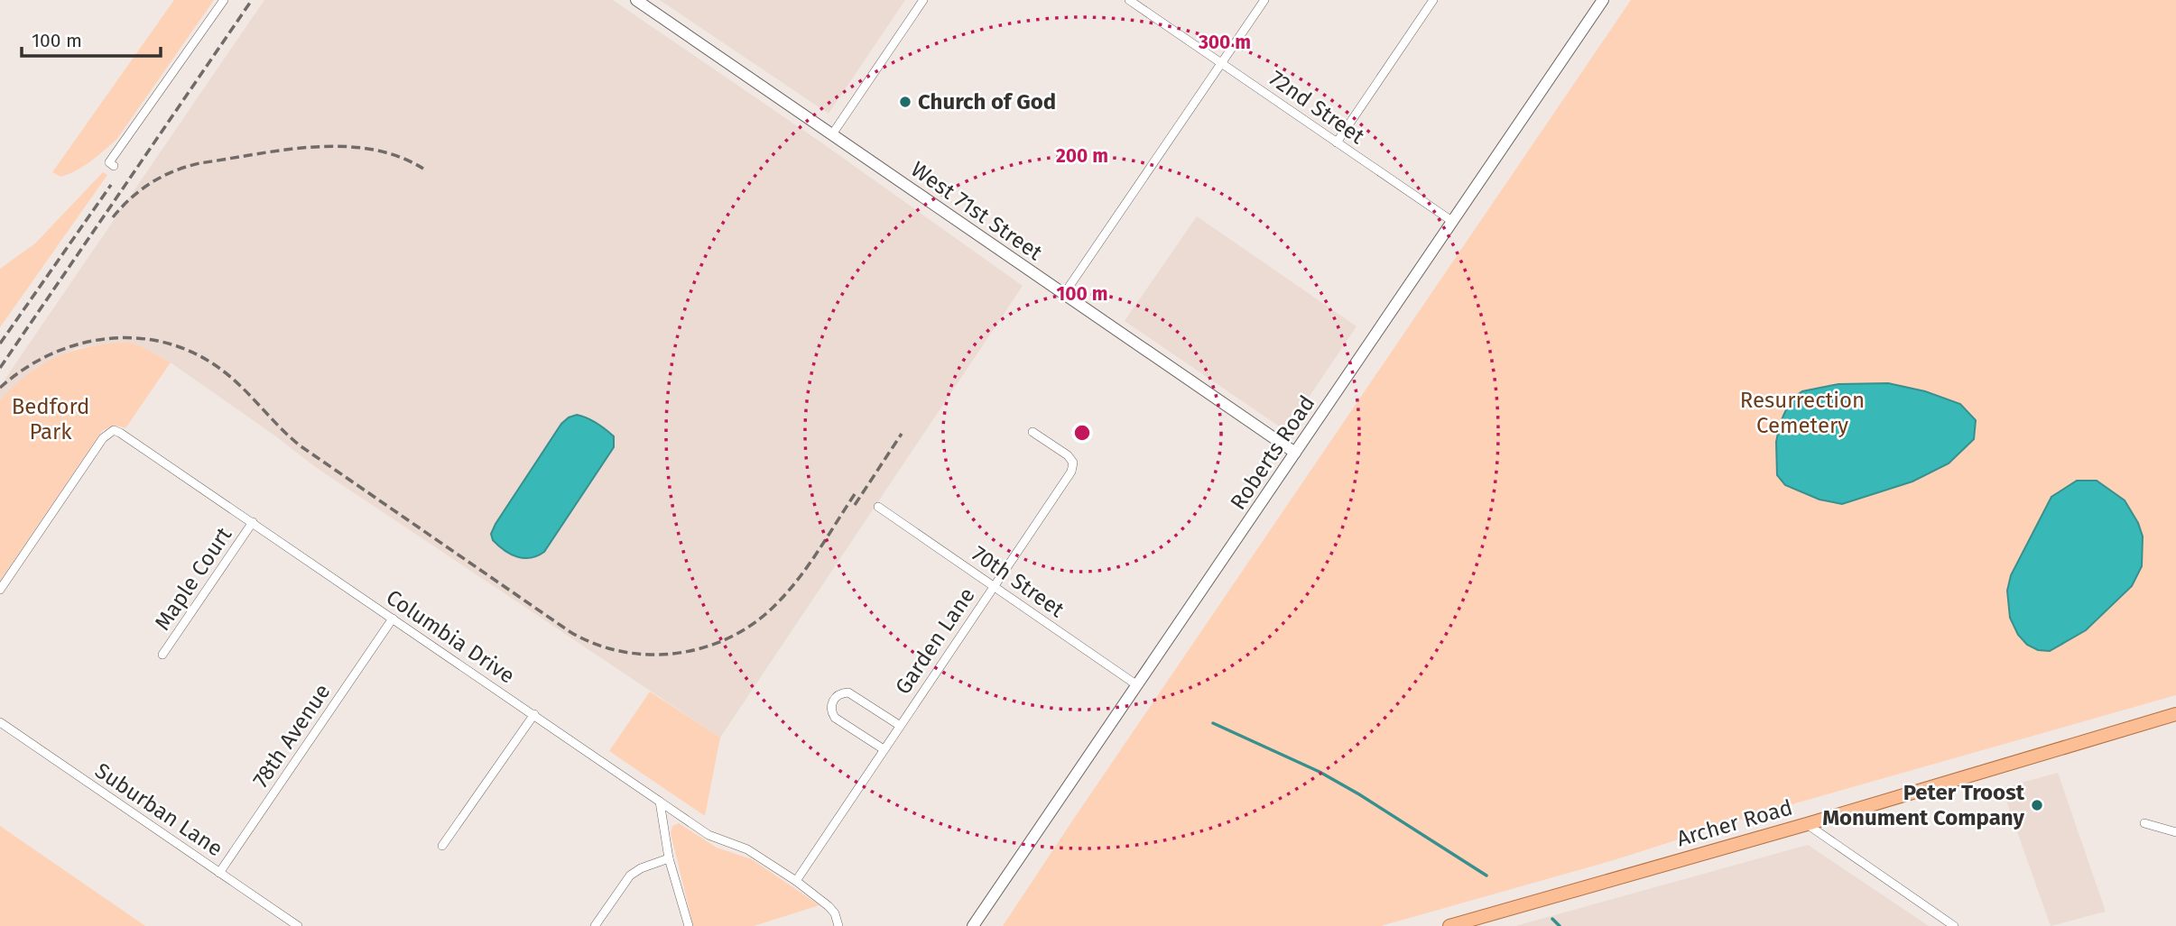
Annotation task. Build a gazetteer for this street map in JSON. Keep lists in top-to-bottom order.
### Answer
{
  "streets": {
    "main road": ["Archer Road"],
    "street": [
      "72nd Street",
      "West 71st Street",
      "Roberts Road",
      "Maple Court",
      "70th Street",
      "Columbia Drive",
      "Garden Lane",
      "78th Avenue",
      "Suburban Lane"
    ]
  },
  "crossings": [
    ["72nd Street", "Roberts Road"],
    ["West 71st Street", "Roberts Road"],
    ["Roberts Road", "70th Street"],
    ["Maple Court", "Columbia Drive"],
    ["70th Street", "Garden Lane"],
    ["Columbia Drive", "78th Avenue"],
    ["78th Avenue", "Suburban Lane"]
  ],
  "parks": ["Resurrection Cemetery", "Bedford Park"],
  "places": ["Church of God", "Peter Troost Monument Company"],
  "scale_bar": "100 m",
  "rings": ["300 m", "200 m", "100 m"]
}
